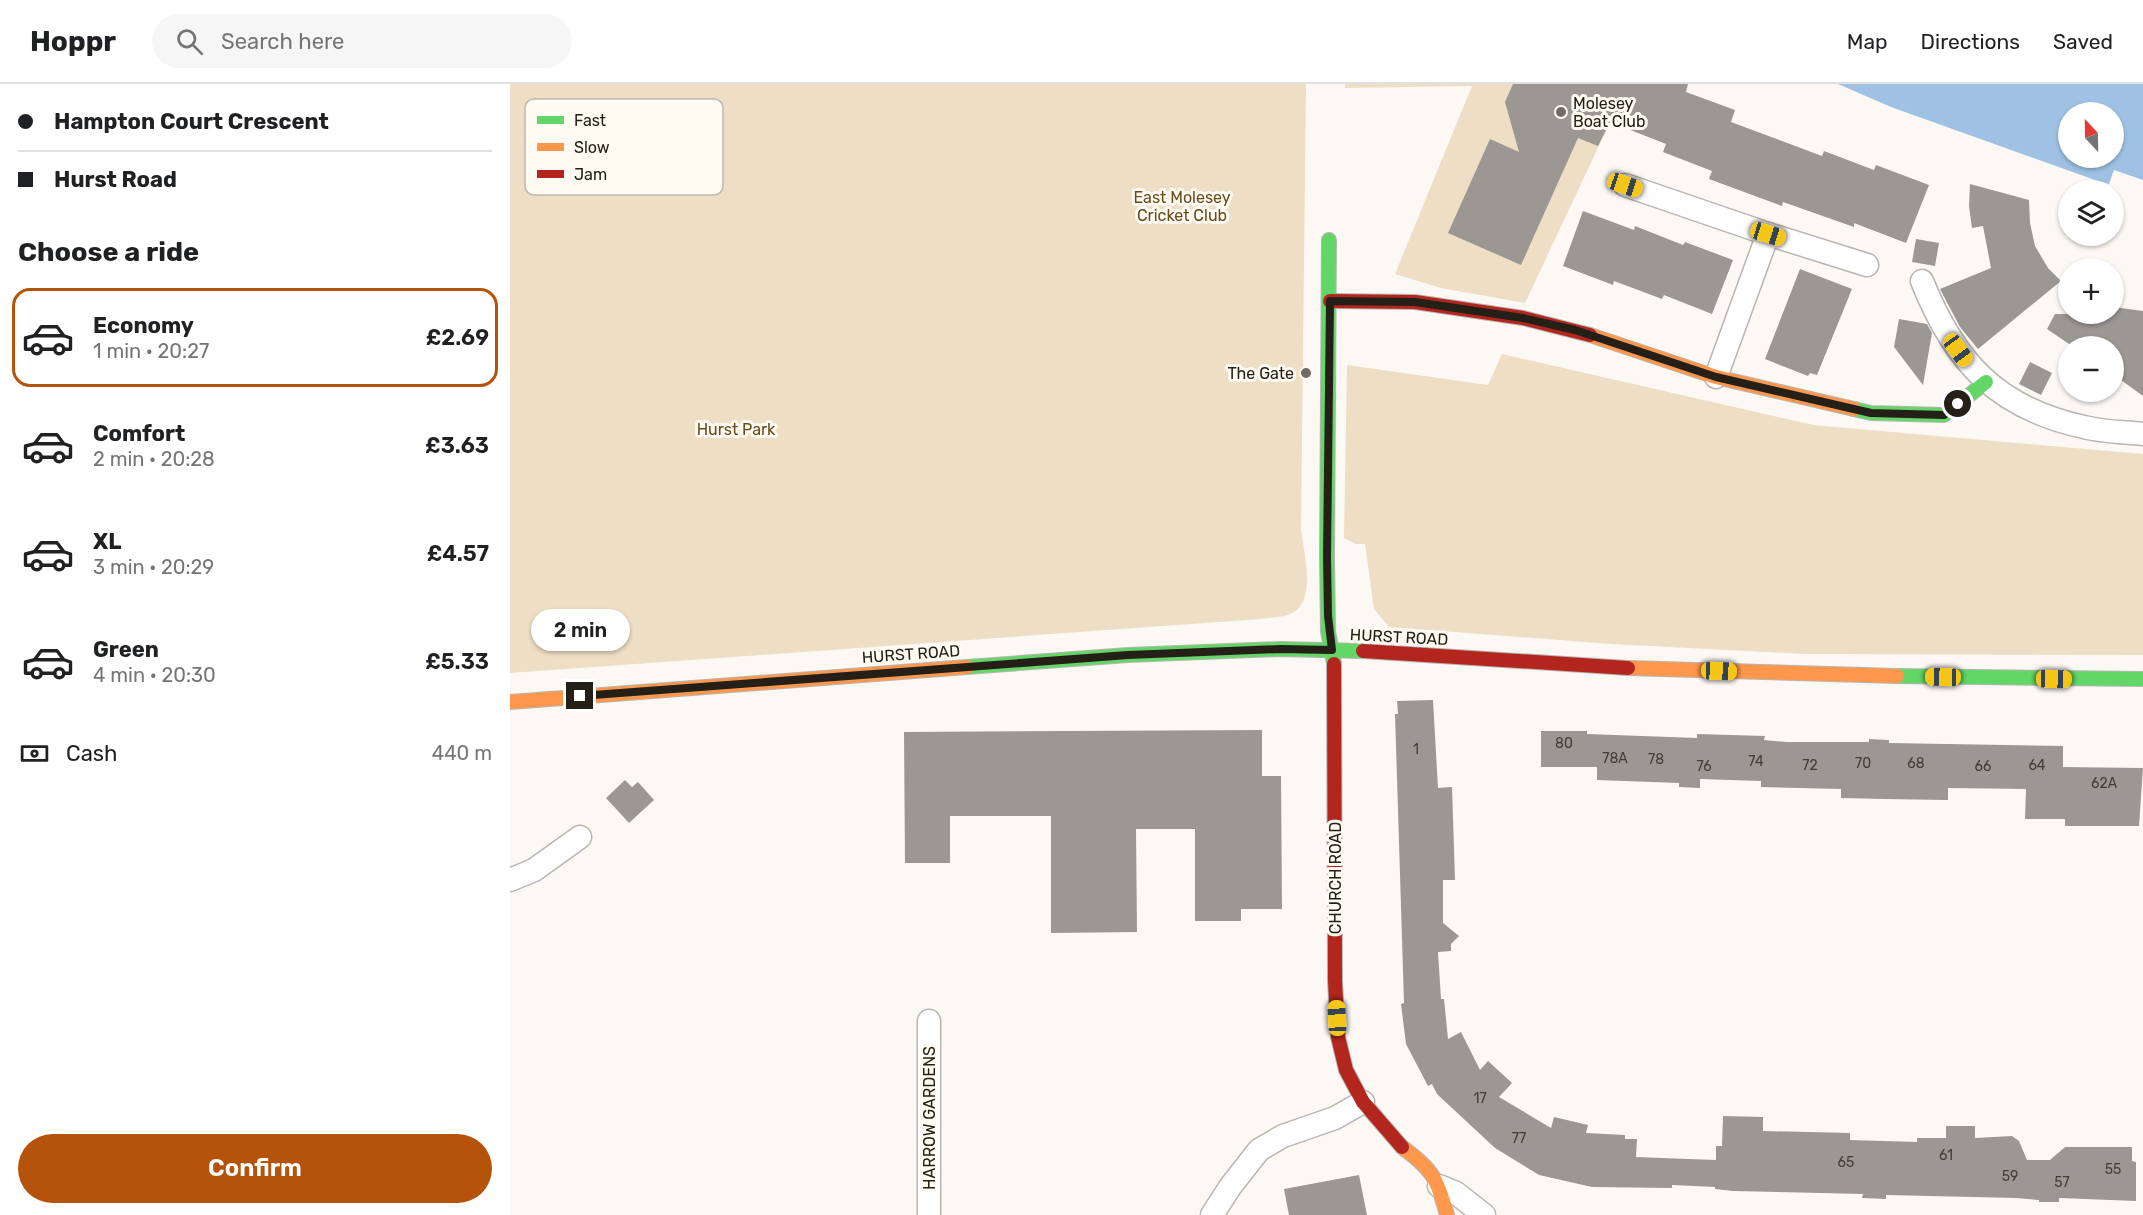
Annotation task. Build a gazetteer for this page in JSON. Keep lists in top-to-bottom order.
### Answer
{
  "streets": {
    "street": ["HURST ROAD", "CHURCH ROAD", "HARROW GARDENS"]
  },
  "crossings": [
    ["HURST ROAD", "CHURCH ROAD"]
  ],
  "parks": ["East Molesey Cricket Club", "Hurst Park"],
  "places": ["Molesey Boat Club", "The Gate"],
  "house_numbers": [
    "80",
    "1",
    "78A",
    "78",
    "74",
    "70",
    "68",
    "72",
    "64",
    "76",
    "66",
    "62A",
    "17",
    "77",
    "61",
    "65",
    "55",
    "59",
    "57"
  ],
  "legend": ["Fast", "Slow", "Jam"],
  "north": "top",
  "page": {
    "header": "Hoppr",
    "search": "Search here",
    "nav": ["Map", "Directions", "Saved"],
    "banner": ["Hampton Court Crescent", "Hurst Road"],
    "map_buttons": ["+", "−"],
    "heading": "Choose a ride",
    "list": [
      {
        "name": "Economy",
        "note": "1 min · 20:27",
        "value": "£2.69"
      },
      {
        "name": "Comfort",
        "note": "2 min · 20:28",
        "value": "£3.63"
      },
      {
        "name": "XL",
        "note": "3 min · 20:29",
        "value": "£4.57"
      },
      {
        "name": "Green",
        "note": "4 min · 20:30",
        "value": "£5.33"
      }
    ],
    "bubble": "2 min",
    "pay": ["Cash", "440 m"],
    "buttons": "Confirm"
  }
}
